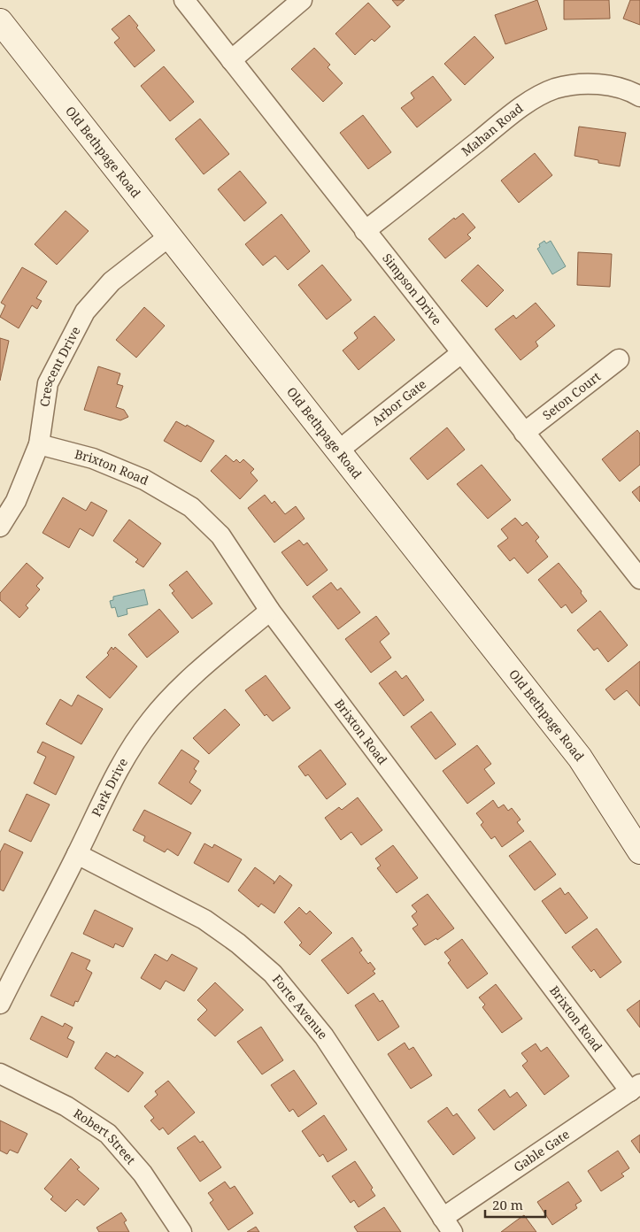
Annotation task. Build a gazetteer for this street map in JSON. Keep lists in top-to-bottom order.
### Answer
{
  "streets": {
    "main road": ["Old Bethpage Road"],
    "street": [
      "Mahan Road",
      "Simpson Drive",
      "Crescent Drive",
      "Seton Court",
      "Arbor Gate",
      "Brixton Road",
      "Park Drive",
      "Forte Avenue",
      "Robert Street",
      "Gable Gate"
    ]
  },
  "crossings": [
    ["Mahan Road", "Simpson Drive"],
    ["Old Bethpage Road", "Crescent Drive"],
    ["Old Bethpage Road", "Arbor Gate"],
    ["Simpson Drive", "Seton Court"],
    ["Simpson Drive", "Arbor Gate"],
    ["Crescent Drive", "Brixton Road"],
    ["Brixton Road", "Park Drive"],
    ["Brixton Road", "Gable Gate"],
    ["Park Drive", "Forte Avenue"],
    ["Forte Avenue", "Gable Gate"]
  ],
  "scale_bar": "20 m"
}
